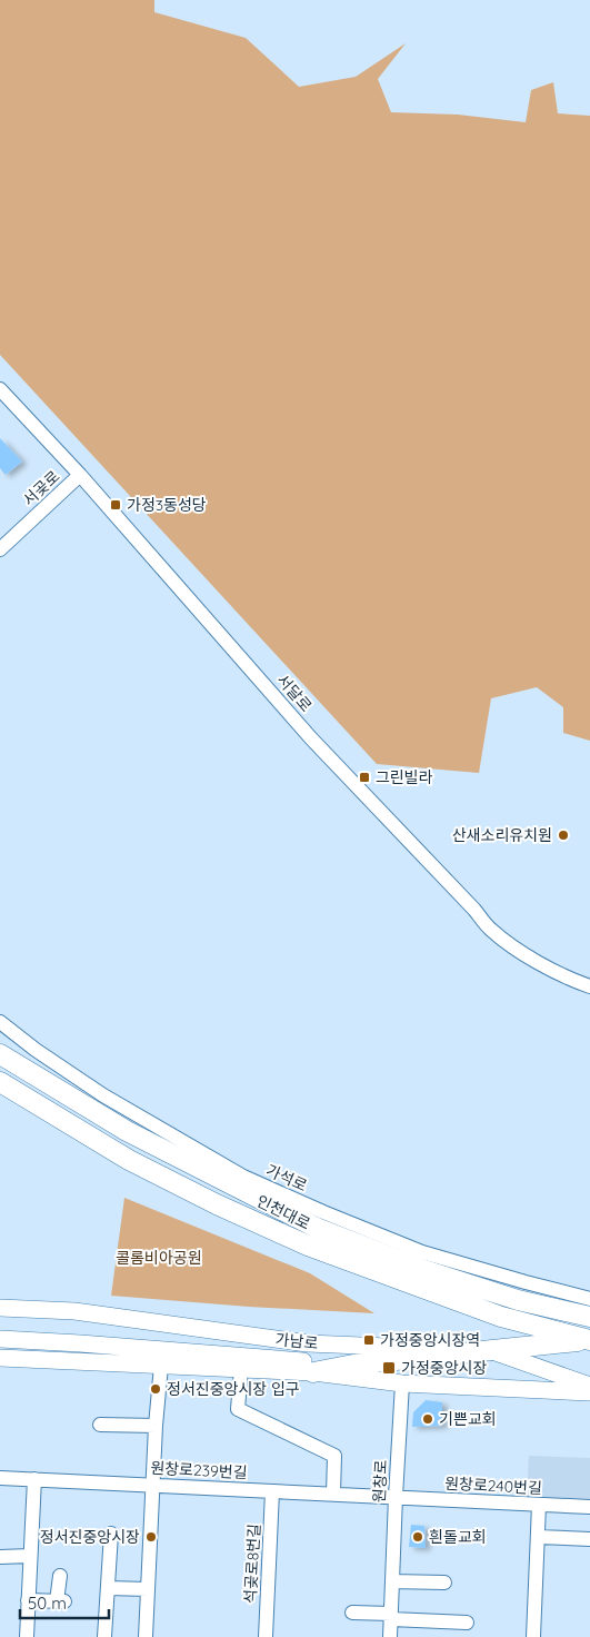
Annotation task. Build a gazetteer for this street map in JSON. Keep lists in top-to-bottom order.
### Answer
{
  "streets": {
    "highway": ["인천대로"],
    "main road": ["가남로"],
    "street": [
      "서곶로",
      "서달로",
      "가석로",
      "원창로239번길",
      "원창로",
      "원창로240번길",
      "석곶로8번길"
    ]
  },
  "crossings": [
    ["서곶로", "서달로"],
    ["가남로", "원창로"],
    ["원창로239번길", "원창로"],
    ["원창로239번길", "원창로240번길"],
    ["원창로239번길", "석곶로8번길"],
    ["원창로", "원창로240번길"]
  ],
  "parks": ["콜롬비아공원"],
  "places": {
    "transit": [
      "가정3동성당",
      "그린빌라",
      "가정중앙시장역",
      "가정중앙시장"
    ],
    "other": [
      "산새소리유치원",
      "정서진중앙시장 입구",
      "기쁜교회",
      "정서진중앙시장",
      "흰돌교회"
    ]
  },
  "scale_bar": "50 m"
}
